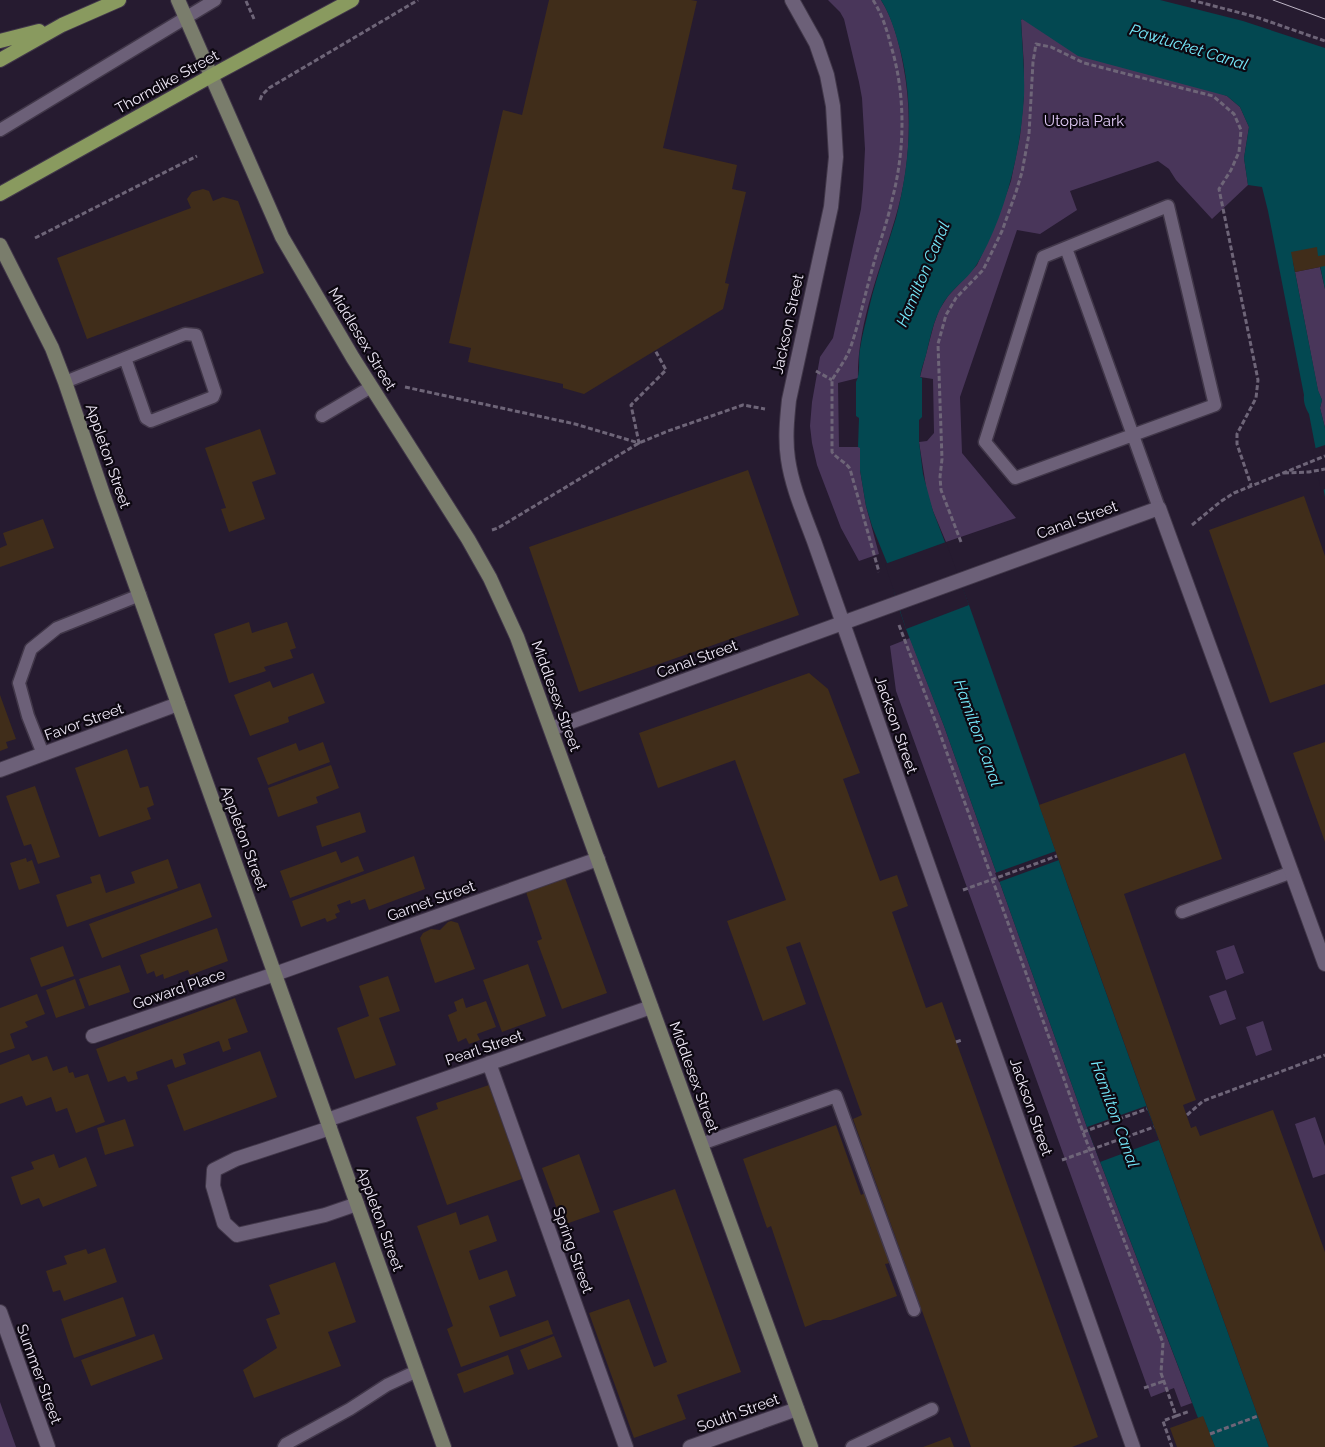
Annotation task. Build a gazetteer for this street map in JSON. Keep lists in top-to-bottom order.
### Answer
{
  "streets": {
    "main road": ["Thorndike Street", "Middlesex Street", "Appleton Street"],
    "street": [
      "Jackson Street",
      "Canal Street",
      "Favor Street",
      "Garnet Street",
      "Goward Place",
      "Pearl Street",
      "Spring Street",
      "Summer Street",
      "South Street"
    ]
  },
  "crossings": [
    ["Thorndike Street", "Middlesex Street"],
    ["Jackson Street", "Canal Street"],
    ["Middlesex Street", "Canal Street"],
    ["Middlesex Street", "Garnet Street"],
    ["Middlesex Street", "Pearl Street"],
    ["Middlesex Street", "South Street"],
    ["Appleton Street", "Favor Street"],
    ["Appleton Street", "Garnet Street"],
    ["Appleton Street", "Goward Place"],
    ["Appleton Street", "Pearl Street"],
    ["Garnet Street", "Goward Place"],
    ["Pearl Street", "Spring Street"]
  ],
  "water": ["Pawtucket Canal", "Hamilton Canal"],
  "parks": ["Utopia Park"]
}
